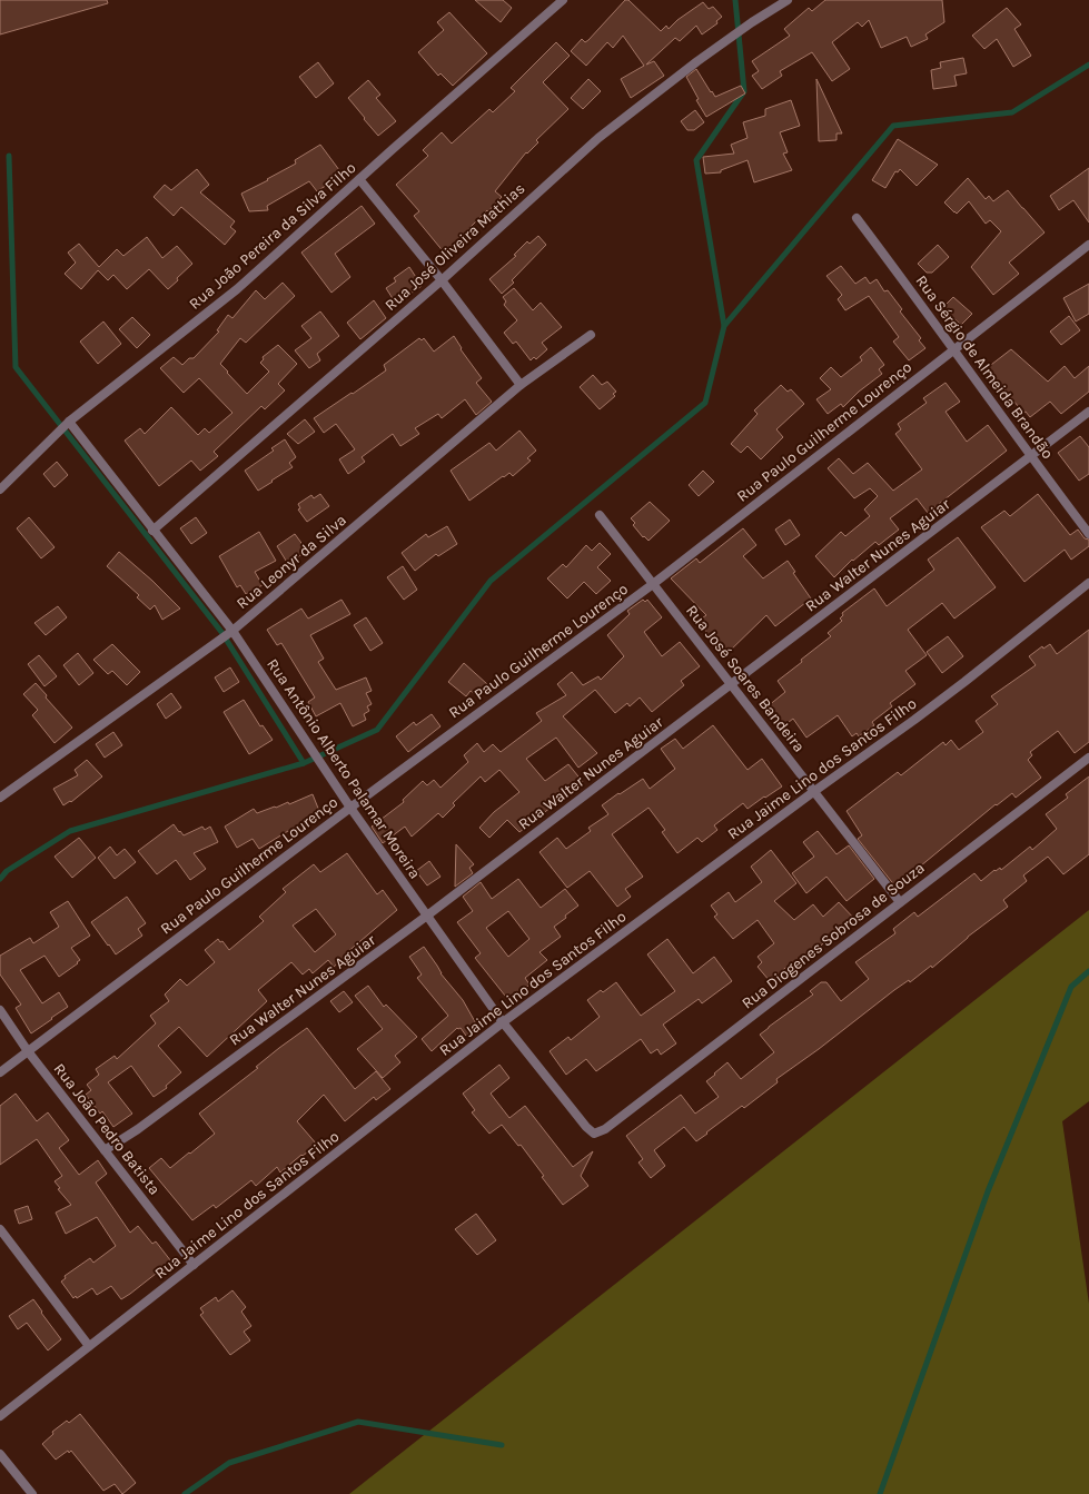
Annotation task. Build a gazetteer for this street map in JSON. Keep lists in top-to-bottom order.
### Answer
{
  "streets": {
    "street": [
      "Rua João Pereira da Silva Filho",
      "Rua José Oliveira Mathias",
      "Rua Sérgio de Almeida Brandão",
      "Rua Paulo Guilherme Lourenço",
      "Rua Walter Nunes Aguiar",
      "Rua Leonyr da Silva",
      "Rua José Soares Bandeira",
      "Rua Antônio Alberto Palamar Moreira",
      "Rua Jaime Lino dos Santos Filho",
      "Rua Diogenes Sobrosa de Souza",
      "Rua João Pedro Batista"
    ]
  },
  "crossings": [
    ["Rua João Pereira da Silva Filho", "Rua Antônio Alberto Palamar Moreira"],
    ["Rua José Oliveira Mathias", "Rua Antônio Alberto Palamar Moreira"],
    ["Rua Sérgio de Almeida Brandão", "Rua Paulo Guilherme Lourenço"],
    ["Rua Sérgio de Almeida Brandão", "Rua Walter Nunes Aguiar"],
    ["Rua Paulo Guilherme Lourenço", "Rua José Soares Bandeira"],
    ["Rua Paulo Guilherme Lourenço", "Rua Antônio Alberto Palamar Moreira"],
    ["Rua Paulo Guilherme Lourenço", "Rua João Pedro Batista"],
    ["Rua Walter Nunes Aguiar", "Rua José Soares Bandeira"],
    ["Rua Walter Nunes Aguiar", "Rua Antônio Alberto Palamar Moreira"],
    ["Rua Walter Nunes Aguiar", "Rua João Pedro Batista"],
    ["Rua Leonyr da Silva", "Rua Antônio Alberto Palamar Moreira"],
    ["Rua José Soares Bandeira", "Rua Jaime Lino dos Santos Filho"],
    ["Rua José Soares Bandeira", "Rua Diogenes Sobrosa de Souza"],
    ["Rua Antônio Alberto Palamar Moreira", "Rua Jaime Lino dos Santos Filho"],
    ["Rua Antônio Alberto Palamar Moreira", "Rua Diogenes Sobrosa de Souza"],
    ["Rua Jaime Lino dos Santos Filho", "Rua João Pedro Batista"]
  ]
}
